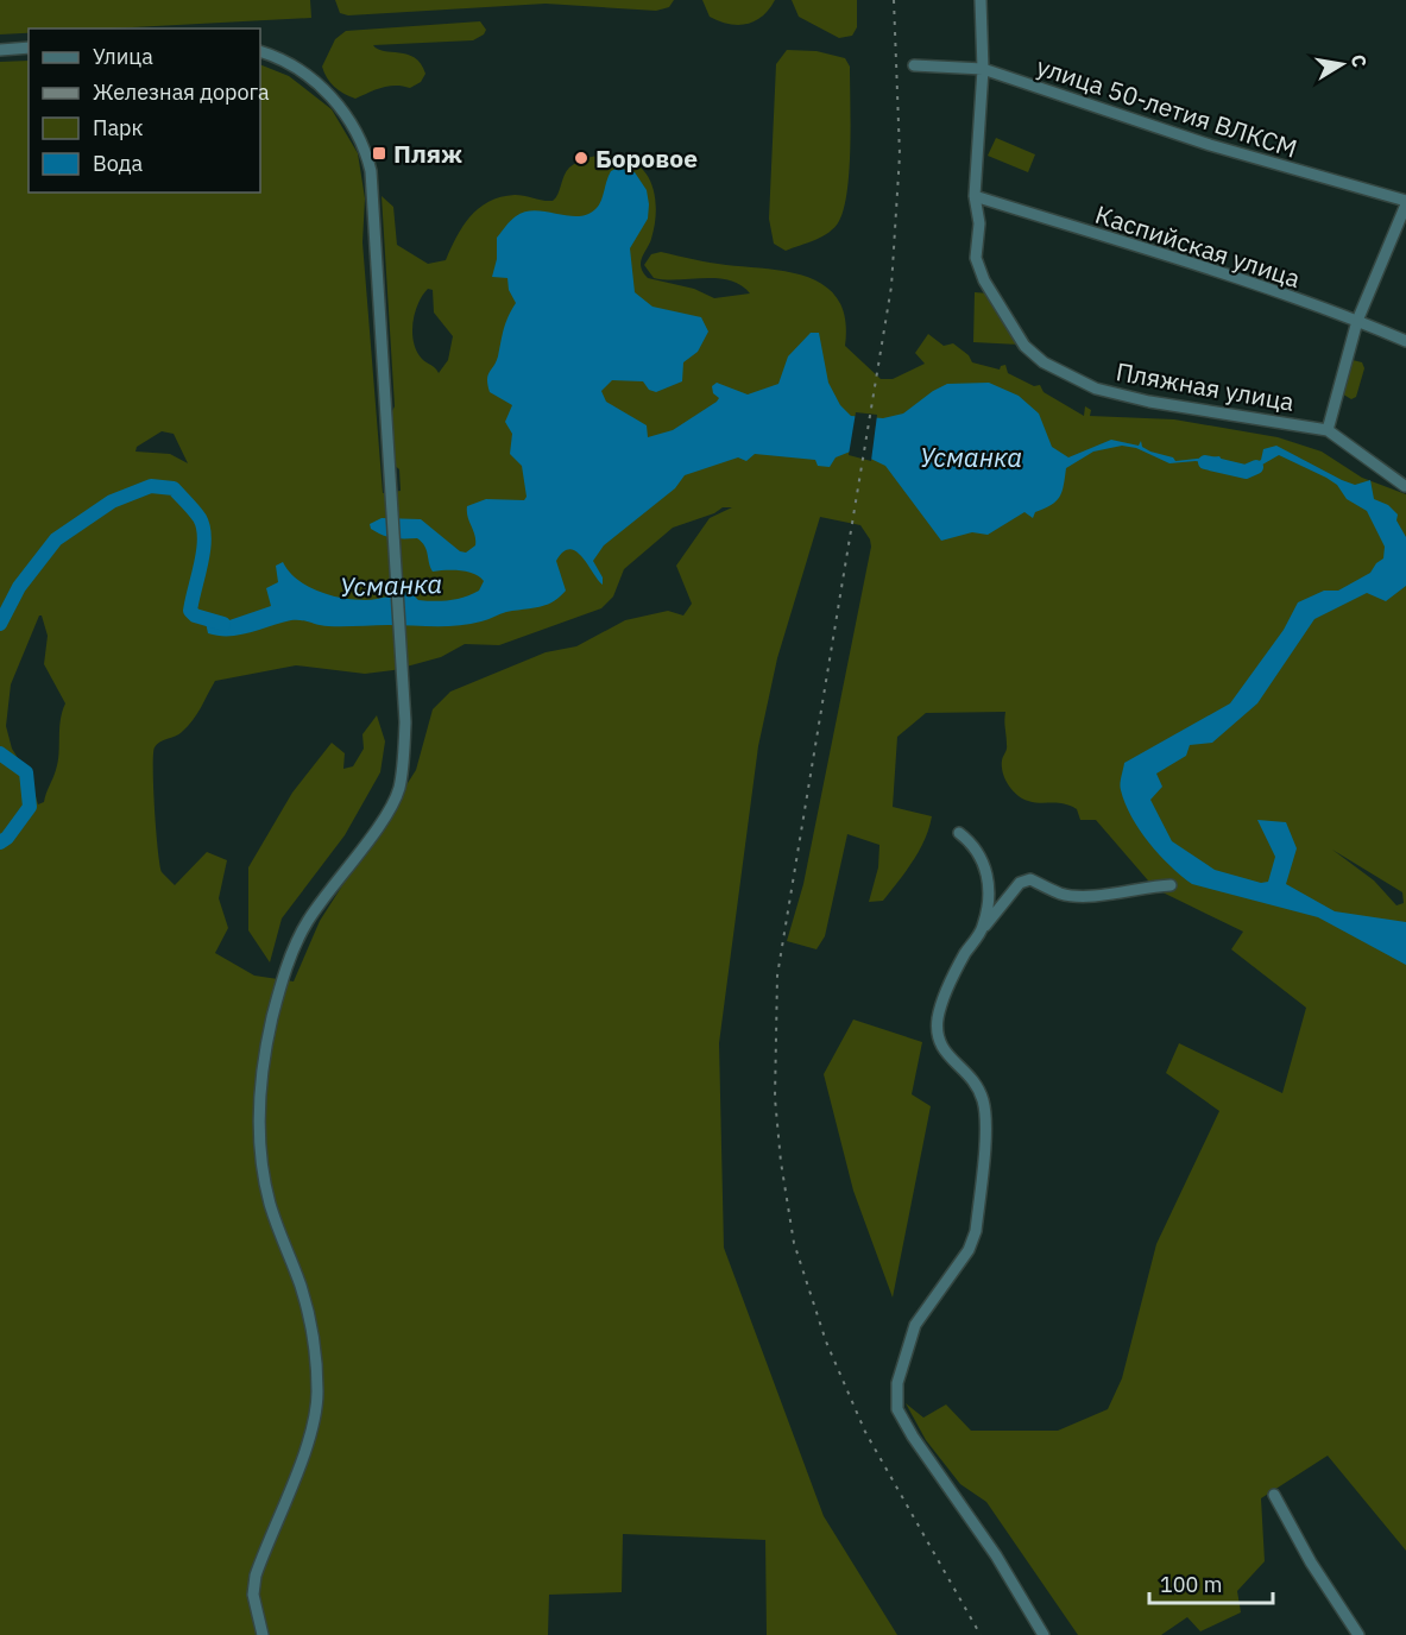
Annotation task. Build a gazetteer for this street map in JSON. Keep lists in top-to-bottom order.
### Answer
{
  "streets": {
    "street": ["улица 50-летия ВЛКСМ", "Каспийская улица", "Пляжная улица"]
  },
  "crossings": [
    ["улица 50-летия ВЛКСМ", "Пляжная улица"],
    ["Каспийская улица", "Пляжная улица"]
  ],
  "water": ["Усманка"],
  "places": {
    "transit": ["Пляж"],
    "other": ["Боровое"]
  },
  "legend": [
    "Улица",
    "Железная дорога",
    "Парк",
    "Вода"
  ],
  "scale_bar": "100 m",
  "north": "right"
}
